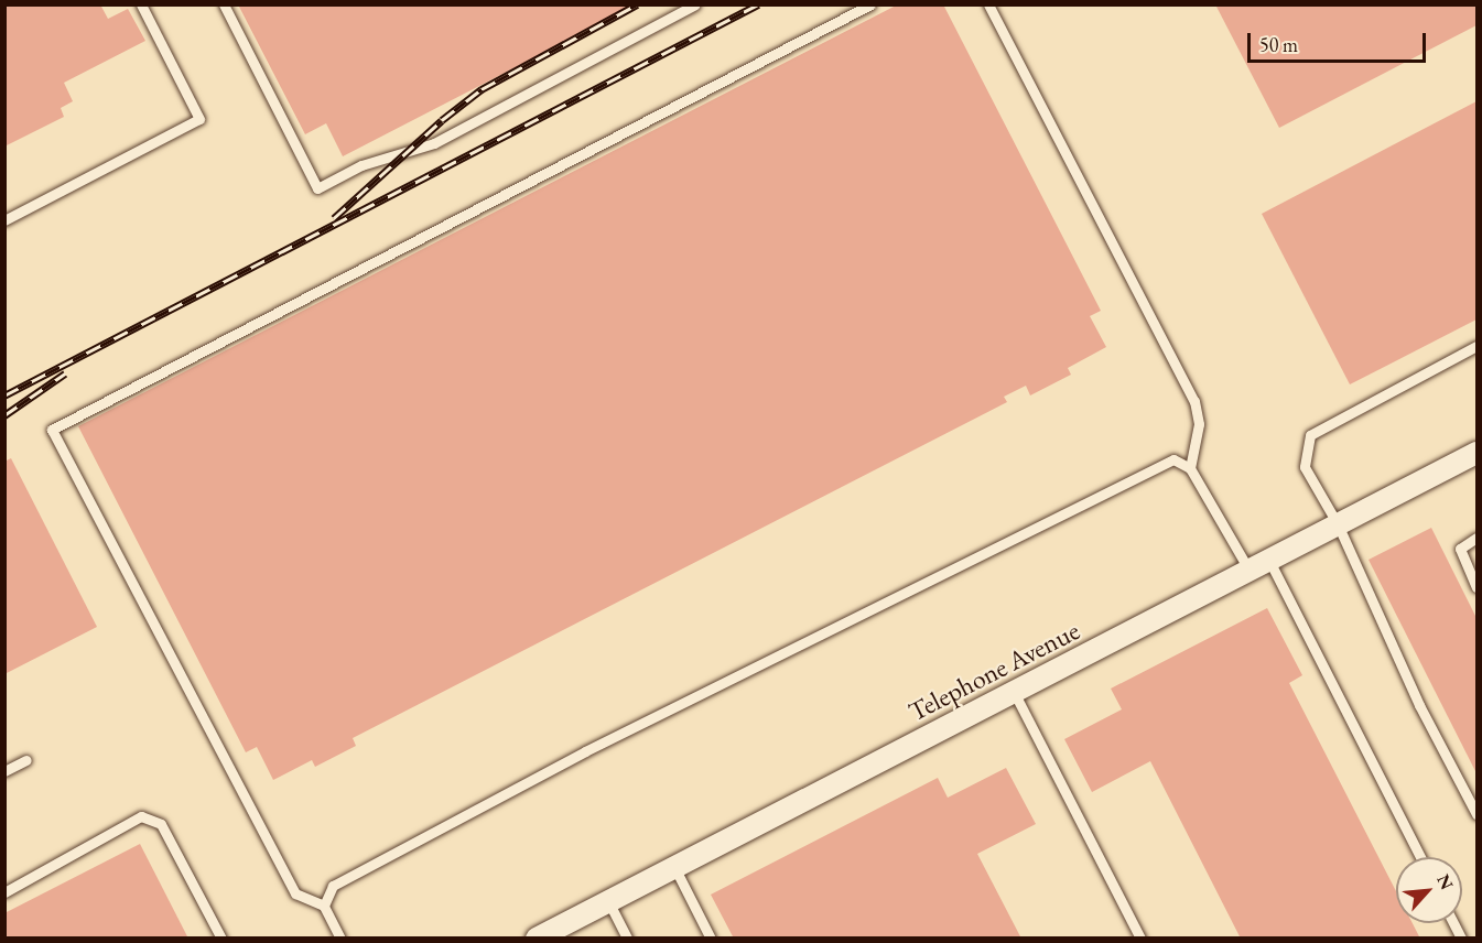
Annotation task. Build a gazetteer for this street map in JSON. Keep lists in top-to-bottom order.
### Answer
{
  "streets": {
    "street": ["Telephone Avenue"]
  },
  "scale_bar": "50 m",
  "north": "top right"
}
